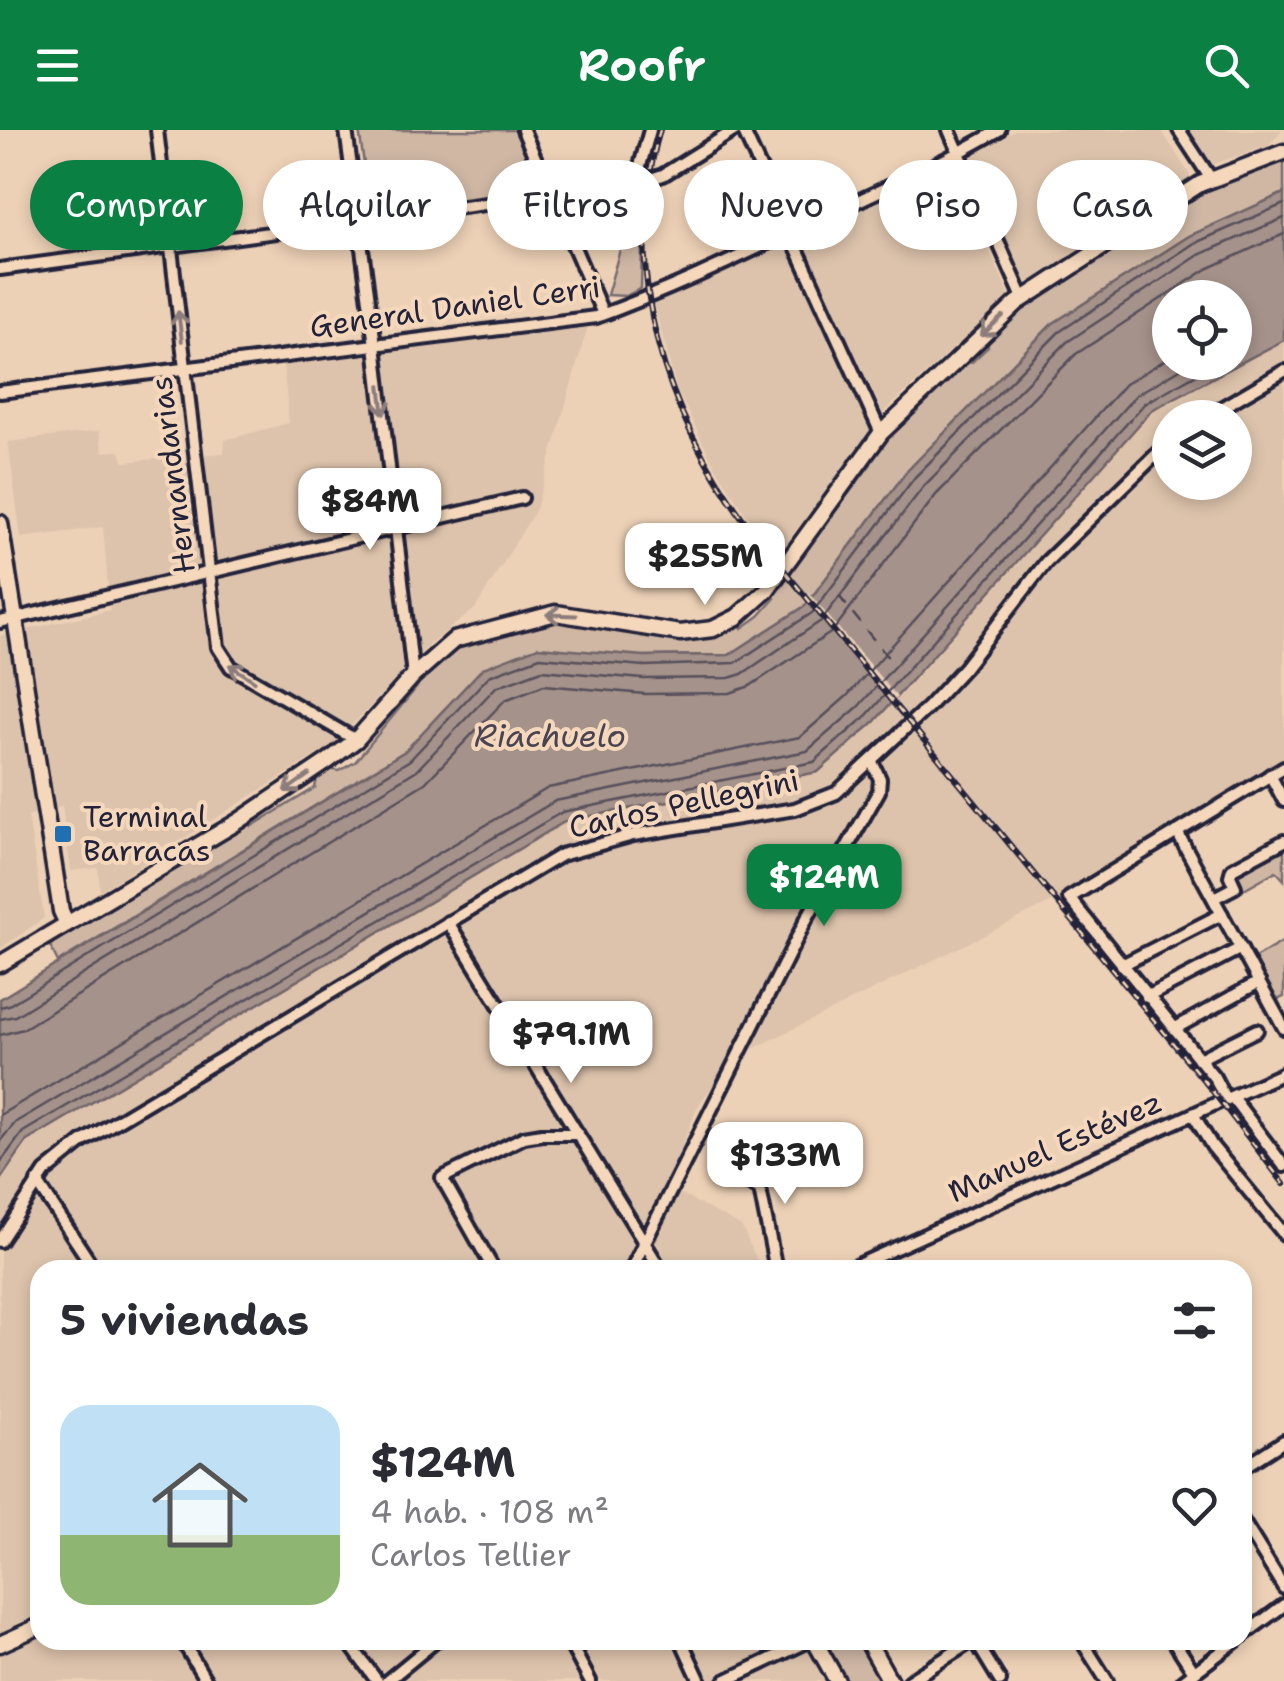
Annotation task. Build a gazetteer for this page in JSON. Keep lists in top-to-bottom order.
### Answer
{
  "streets": {
    "street": [
      "General Daniel Cerri",
      "Hernandarias",
      "Carlos Pellegrini",
      "Manuel Estévez"
    ]
  },
  "crossings": [
    ["General Daniel Cerri", "Hernandarias"]
  ],
  "one_way": ["Hernandarias"],
  "water": ["Riachuelo"],
  "places": {
    "transit": ["Terminal Barracas"]
  },
  "page": {
    "header": "Roofr",
    "chip": [
      "Comprar",
      "Alquilar",
      "Filtros",
      "Nuevo",
      "Piso",
      "Casa"
    ],
    "price": [
      "$84M",
      "$255M",
      "$124M",
      "$79.1M",
      "$133M"
    ],
    "heading": "5 viviendas",
    "list": [
      {
        "name": "$124M",
        "note": "4 hab. · 108 m² · Carlos Tellier"
      }
    ]
  }
}
